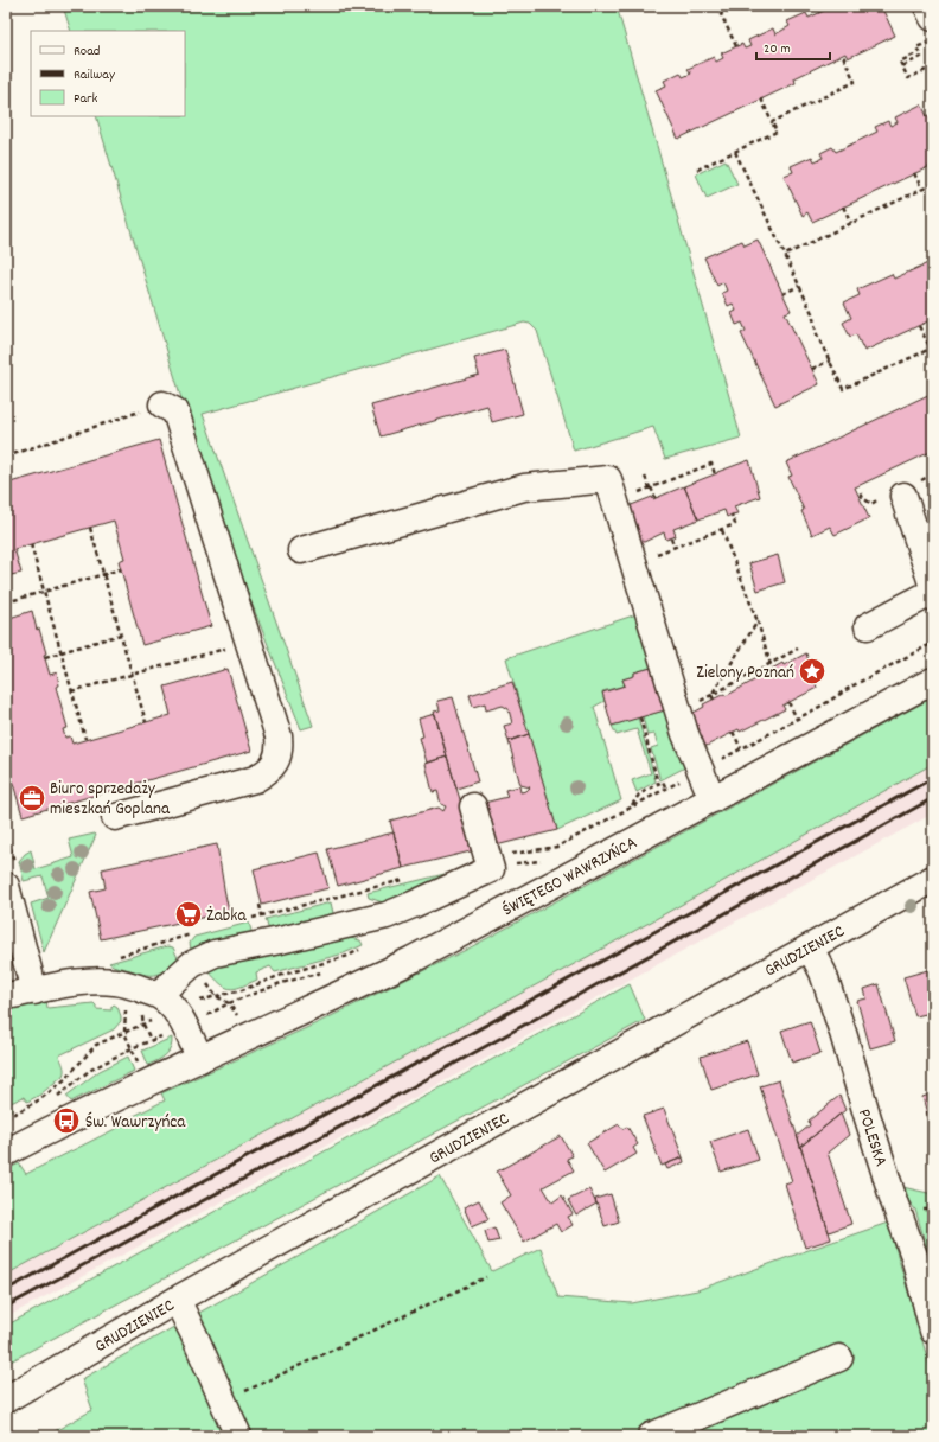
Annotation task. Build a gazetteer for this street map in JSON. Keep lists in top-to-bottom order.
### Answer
{
  "streets": {
    "street": ["ŚWIĘTEGO WAWRZYŃCA", "GRUDZIENIEC", "POLESKA"]
  },
  "crossings": [
    ["GRUDZIENIEC", "POLESKA"]
  ],
  "places": {
    "place": ["Zielony Poznań"],
    "office": ["Biuro sprzedaży mieszkań Goplana"],
    "supermarket": ["Żabka"],
    "bus stop": ["Św. Wawrzyńca"]
  },
  "legend": ["Road", "Railway", "Park"],
  "scale_bar": "20 m"
}
